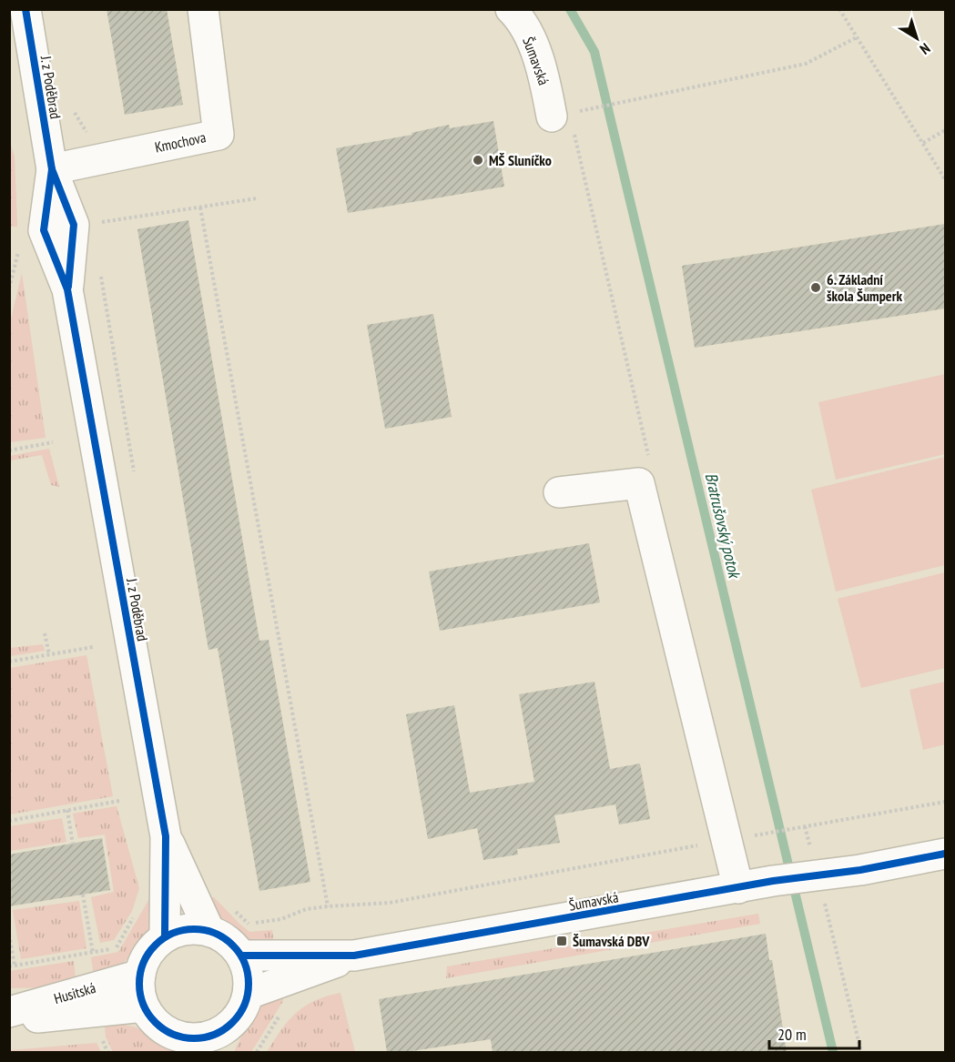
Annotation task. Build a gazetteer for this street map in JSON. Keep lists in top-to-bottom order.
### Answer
{
  "streets": {
    "street": [
      "Šumavská",
      "J. z Poděbrad",
      "Kmochova",
      "Husitská"
    ]
  },
  "crossings": [
    ["Šumavská", "J. z Poděbrad"],
    ["Šumavská", "Husitská"],
    ["J. z Poděbrad", "Kmochova"],
    ["J. z Poděbrad", "Husitská"]
  ],
  "water": ["Bratrušovský potok"],
  "places": {
    "other": ["MŠ Sluníčko", "6. Základní škola Šumperk"],
    "transit": ["Šumavská DBV"]
  },
  "scale_bar": "20 m",
  "north": "bottom right"
}
